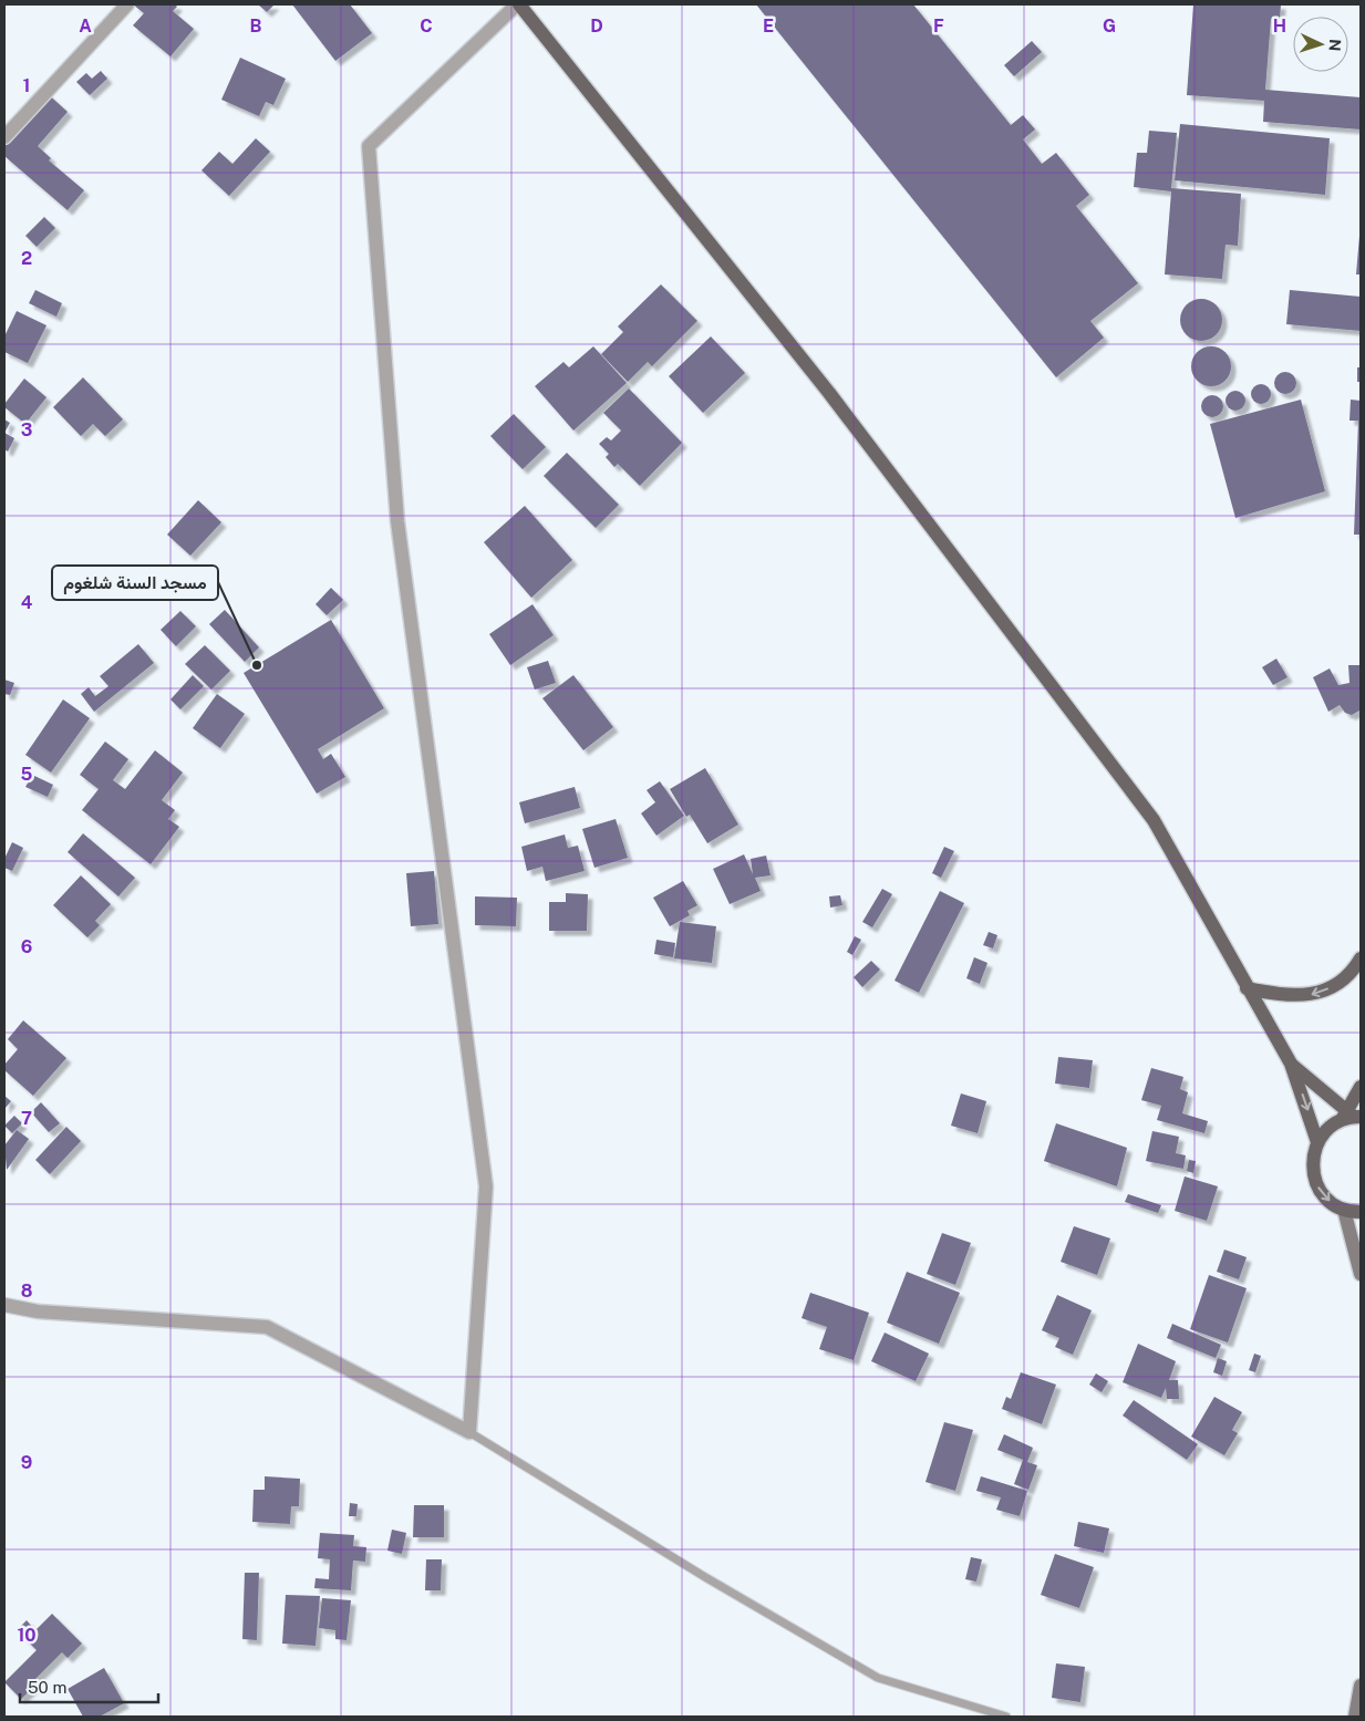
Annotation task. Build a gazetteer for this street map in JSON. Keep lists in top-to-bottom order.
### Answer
{
  "places": ["مسجد السنة شلغوم"],
  "scale_bar": "50 m",
  "north": "right",
  "grid": {
    "columns": [
      "A",
      "B",
      "C",
      "D",
      "E",
      "F",
      "G",
      "H"
    ],
    "rows": [
      "1",
      "2",
      "3",
      "4",
      "5",
      "6",
      "7",
      "8",
      "9",
      "10"
    ]
  }
}
